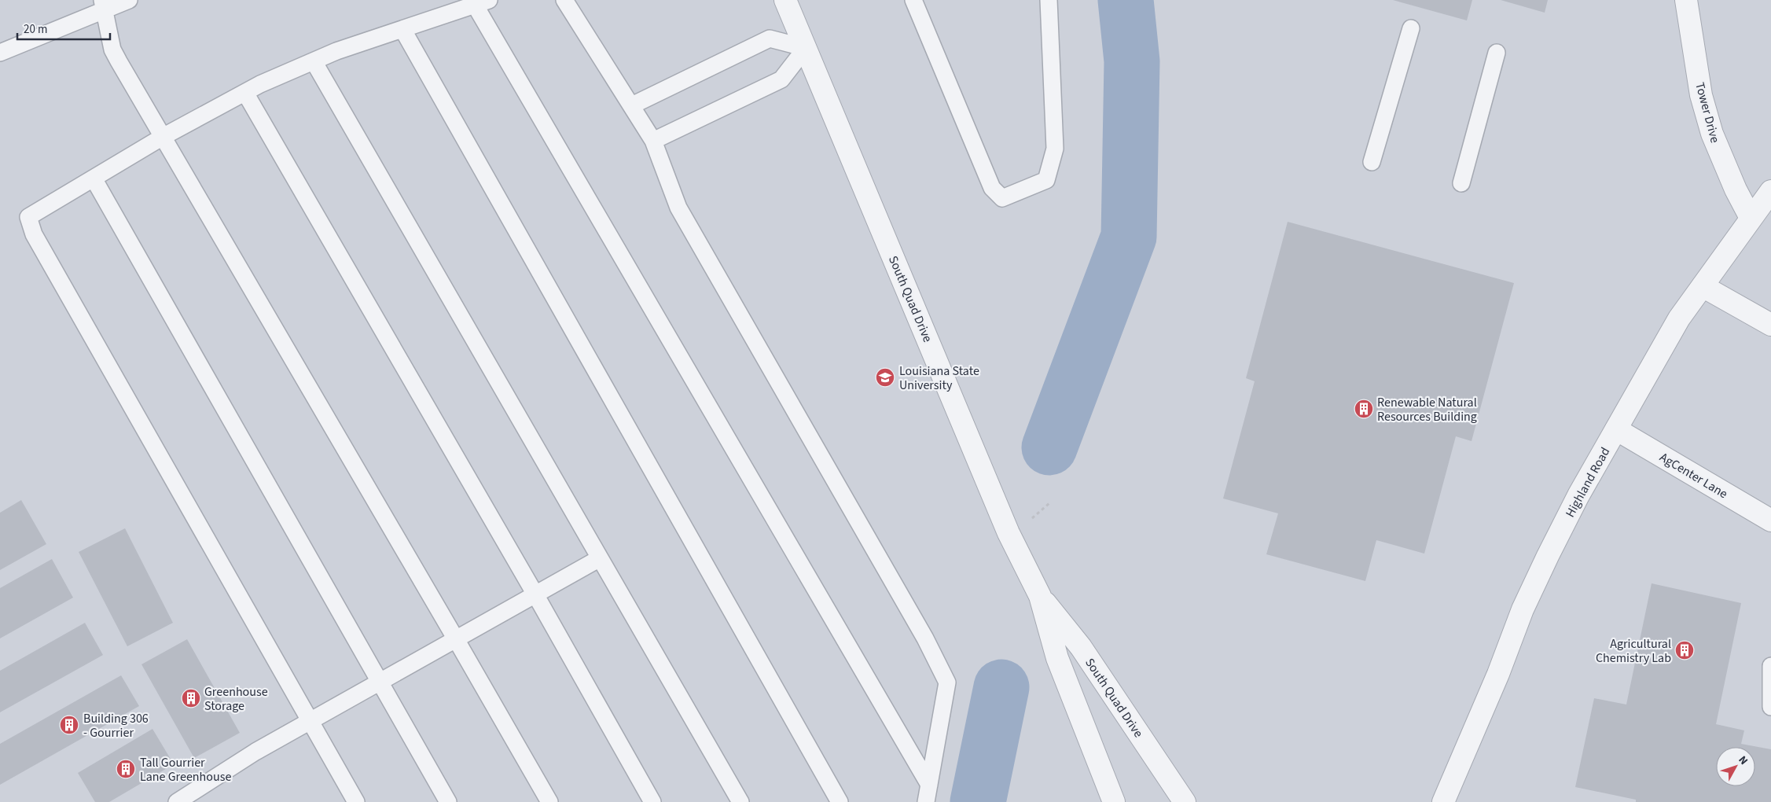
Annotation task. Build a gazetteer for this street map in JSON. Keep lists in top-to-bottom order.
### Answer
{
  "streets": {
    "street": [
      "Tower Drive",
      "South Quad Drive",
      "AgCenter Lane",
      "Highland Road"
    ]
  },
  "crossings": [
    ["Tower Drive", "Highland Road"],
    ["AgCenter Lane", "Highland Road"]
  ],
  "places": {
    "school or university": ["Louisiana State University"],
    "building": [
      "Renewable Natural Resources Building",
      "Agricultural Chemistry Lab",
      "Greenhouse Storage",
      "Building 306 - Gourrier",
      "Tall Gourrier Lane Greenhouse"
    ]
  },
  "scale_bar": "20 m",
  "north": "top right"
}
